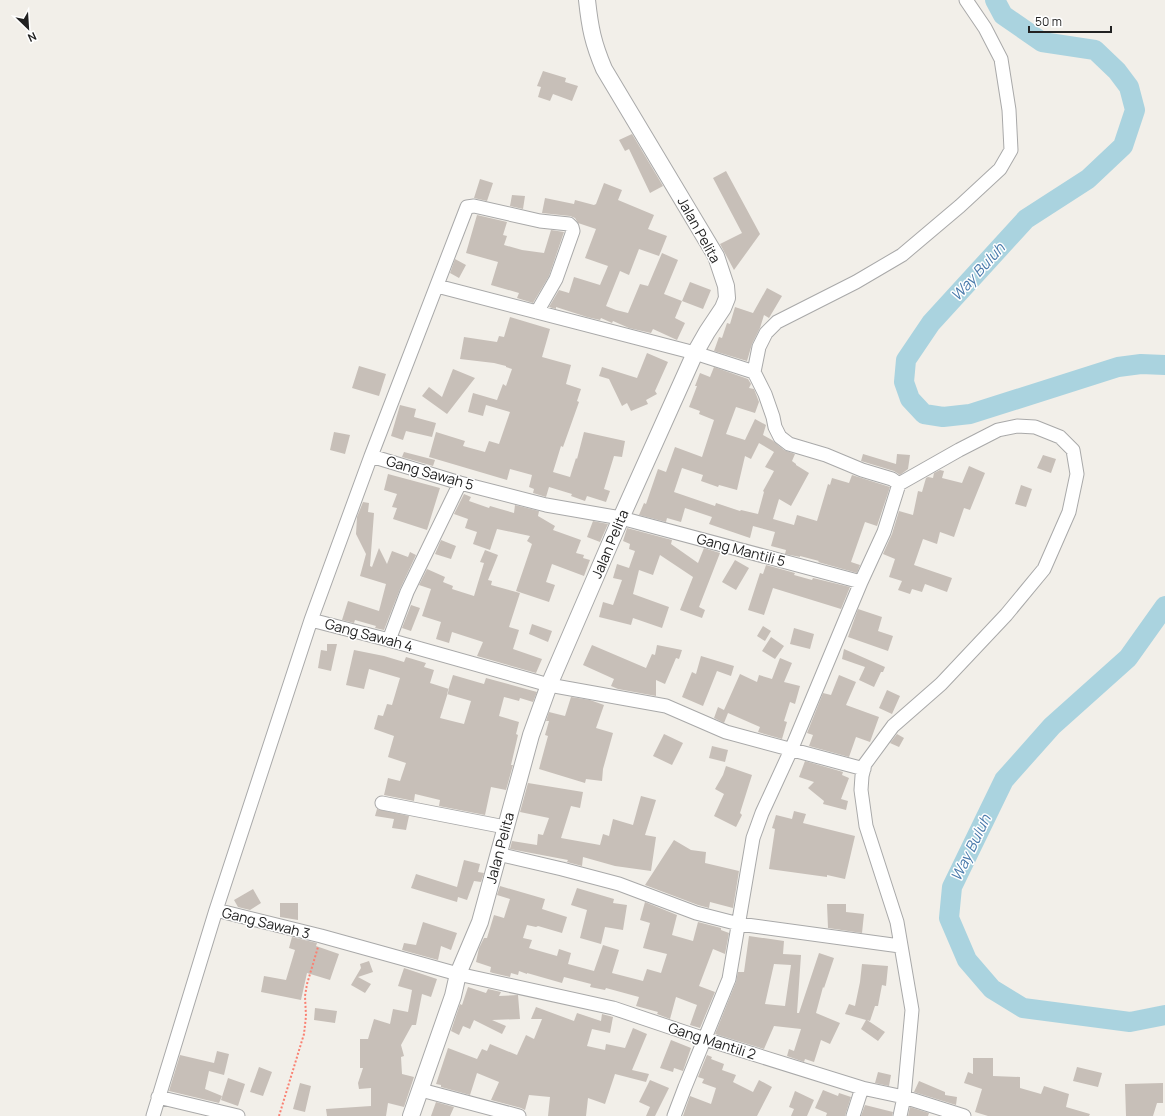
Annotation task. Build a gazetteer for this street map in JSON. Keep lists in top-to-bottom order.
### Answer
{
  "streets": {
    "street": [
      "Jalan Pelita",
      "Gang Sawah 5",
      "Gang Mantili 5",
      "Gang Sawah 4",
      "Gang Sawah 3",
      "Gang Mantili 2"
    ]
  },
  "crossings": [
    ["Jalan Pelita", "Gang Sawah 5"],
    ["Jalan Pelita", "Gang Mantili 5"],
    ["Jalan Pelita", "Gang Sawah 4"],
    ["Jalan Pelita", "Gang Sawah 3"],
    ["Jalan Pelita", "Gang Mantili 2"],
    ["Gang Sawah 5", "Gang Mantili 5"],
    ["Gang Sawah 5", "Gang Sawah 4"],
    ["Gang Sawah 3", "Gang Mantili 2"]
  ],
  "water": ["Way Buluh"],
  "scale_bar": "50 m",
  "north": "bottom right"
}
